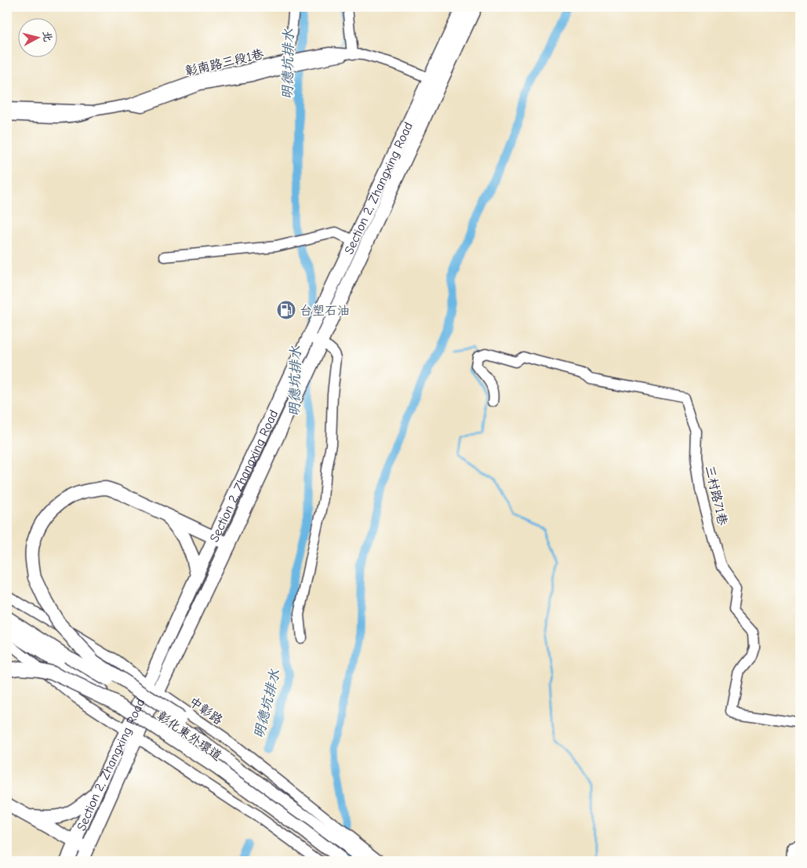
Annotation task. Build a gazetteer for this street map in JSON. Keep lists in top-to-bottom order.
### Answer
{
  "streets": {
    "main road": ["Section 2, Zhangxing Road", "彰化東外環道"],
    "street": ["彰南路三段1巷", "三村路71巷", "中彰路"]
  },
  "crossings": [
    ["彰南路三段1巷", "Section 2, Zhangxing Road"],
    ["Section 2, Zhangxing Road", "中彰路"]
  ],
  "water": ["明德坑排水"],
  "places": {
    "fuel station": ["台塑石油"]
  },
  "north": "right"
}
